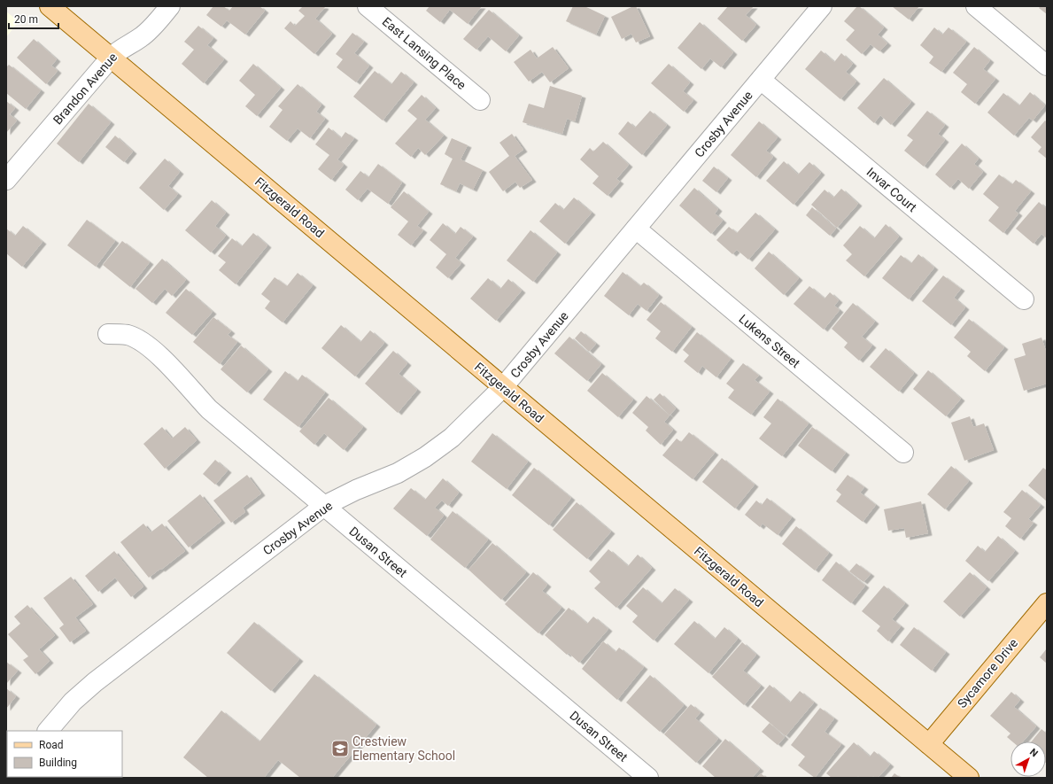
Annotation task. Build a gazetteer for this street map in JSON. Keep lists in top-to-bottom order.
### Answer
{
  "streets": {
    "main road": ["Fitzgerald Road", "Sycamore Drive"],
    "street": [
      "East Lansing Place",
      "Brandon Avenue",
      "Crosby Avenue",
      "Invar Court",
      "Lukens Street",
      "Dusan Street"
    ]
  },
  "crossings": [
    ["Brandon Avenue", "Fitzgerald Road"],
    ["Crosby Avenue", "Invar Court"],
    ["Crosby Avenue", "Fitzgerald Road"],
    ["Crosby Avenue", "Lukens Street"],
    ["Crosby Avenue", "Dusan Street"],
    ["Fitzgerald Road", "Sycamore Drive"]
  ],
  "places": {
    "school or university": ["Crestview Elementary School"]
  },
  "legend": ["Road", "Building"],
  "scale_bar": "20 m",
  "north": "top right"
}
